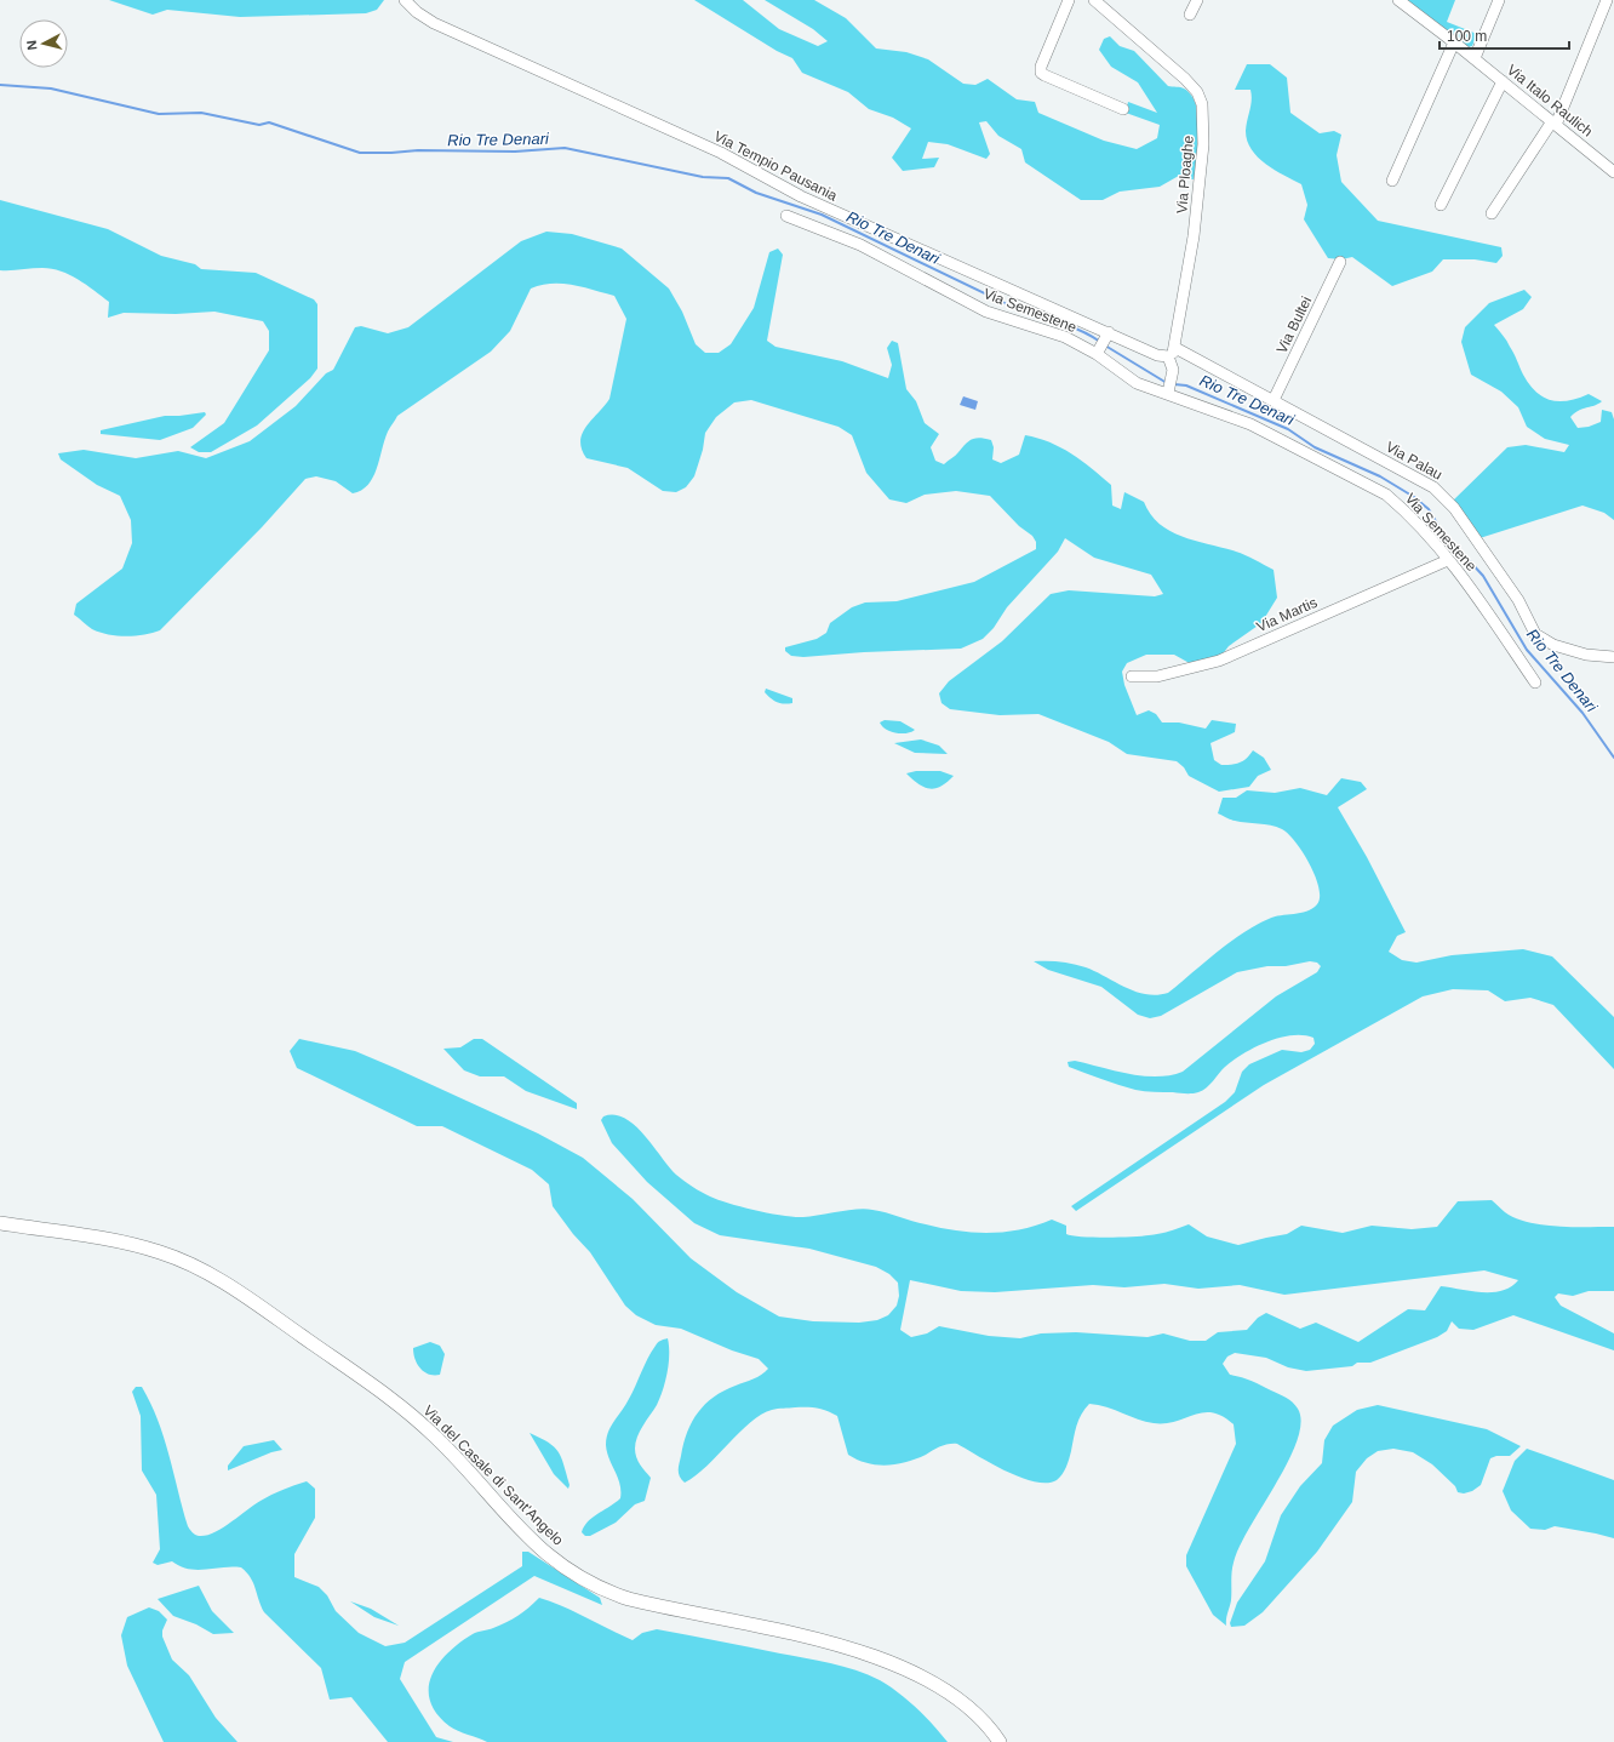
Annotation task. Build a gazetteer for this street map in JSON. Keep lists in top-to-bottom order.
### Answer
{
  "streets": {
    "main road": ["Via del Casale di Sant'Angelo"],
    "street": [
      "Via Italo Raulich",
      "Via Tempio Pausania",
      "Via Ploaghe",
      "Via Semestene",
      "Via Bultei",
      "Via Palau",
      "Via Martis"
    ]
  },
  "crossings": [
    ["Via Tempio Pausania", "Via Ploaghe"],
    ["Via Ploaghe", "Via Palau"],
    ["Via Semestene", "Via Martis"],
    ["Via Bultei", "Via Palau"]
  ],
  "water": ["Rio Tre Denari"],
  "scale_bar": "100 m",
  "north": "left"
}
